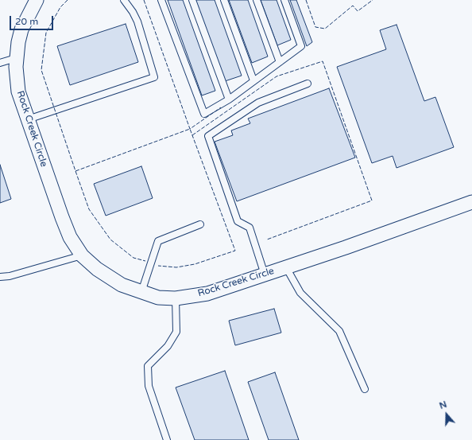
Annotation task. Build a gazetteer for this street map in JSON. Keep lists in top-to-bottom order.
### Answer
{
  "streets": {
    "street": ["Rock Creek Circle"]
  },
  "scale_bar": "20 m",
  "north": "top"
}
